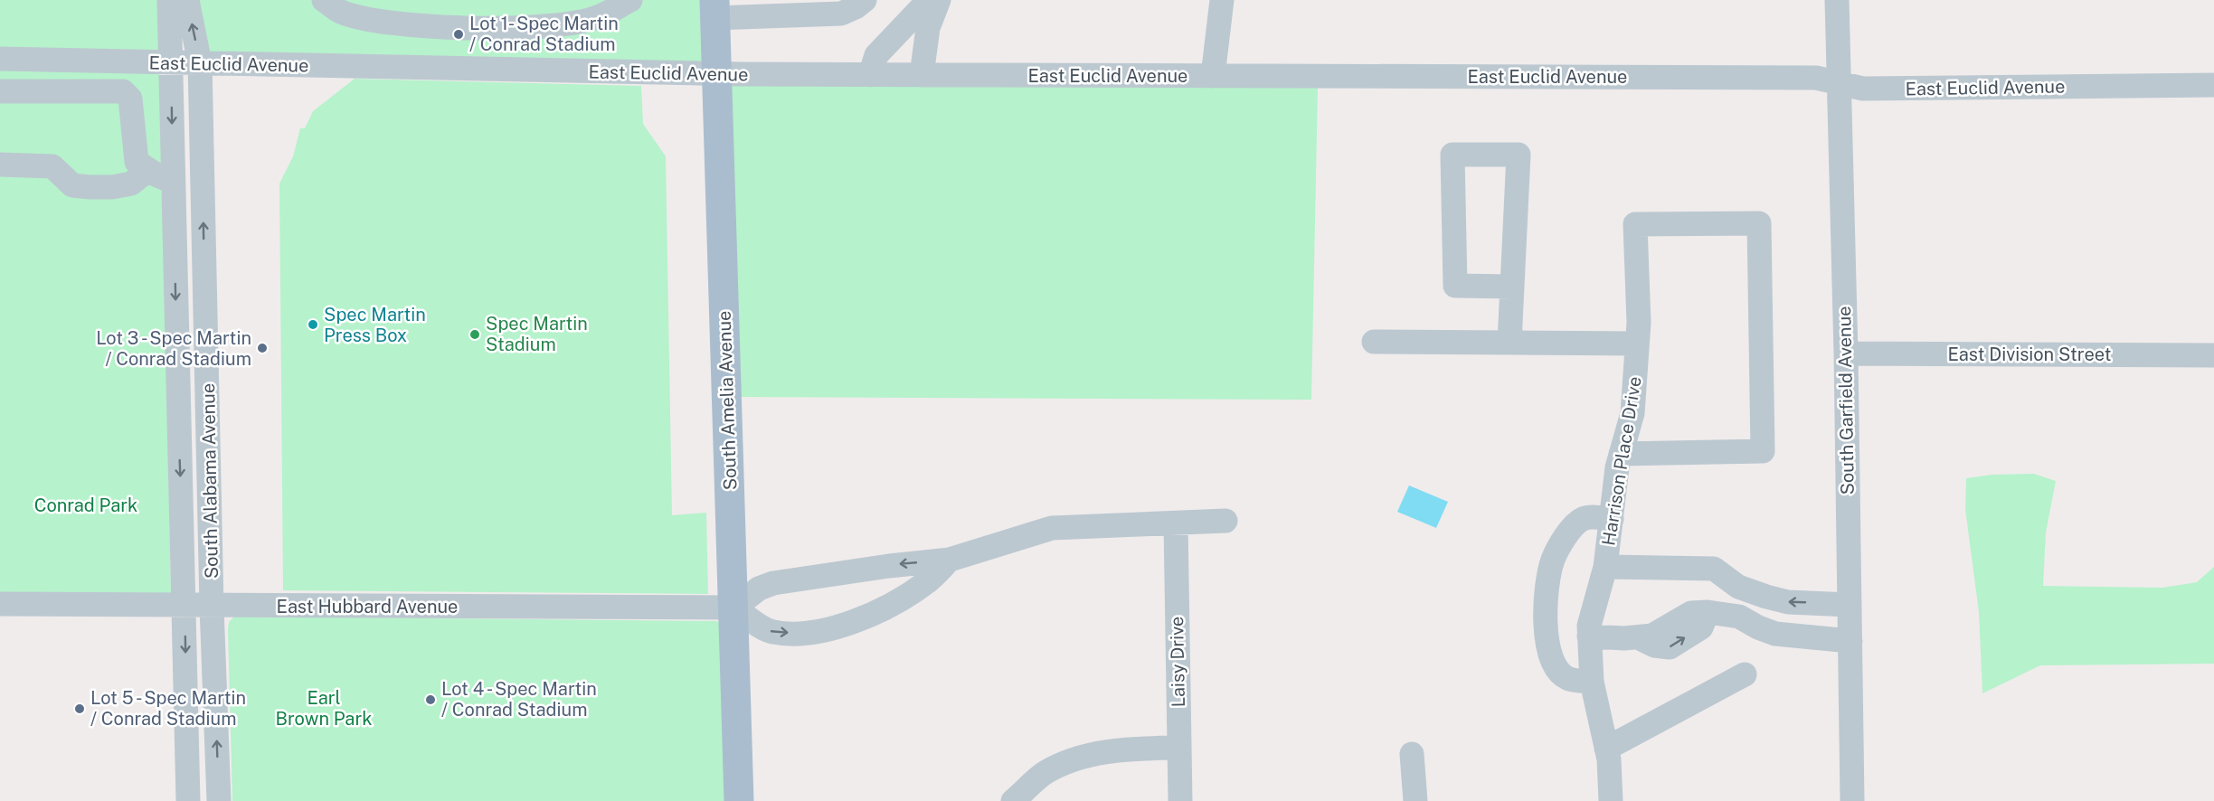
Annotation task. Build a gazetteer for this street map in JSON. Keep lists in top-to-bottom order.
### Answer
{
  "streets": {
    "main road": ["South Amelia Avenue"],
    "street": [
      "East Euclid Avenue",
      "East Division Street",
      "South Garfield Avenue",
      "Harrison Place Drive",
      "South Alabama Avenue",
      "East Hubbard Avenue",
      "Laisy Drive"
    ]
  },
  "crossings": [
    ["East Euclid Avenue", "South Amelia Avenue"],
    ["East Euclid Avenue", "South Garfield Avenue"],
    ["East Euclid Avenue", "South Alabama Avenue"],
    ["East Division Street", "South Garfield Avenue"],
    ["South Amelia Avenue", "East Hubbard Avenue"],
    ["South Garfield Avenue", "Harrison Place Drive"],
    ["South Alabama Avenue", "East Hubbard Avenue"]
  ],
  "parks": ["Conrad Park", "Earl Brown Park"],
  "places": [
    "Lot 1- Spec Martin / Conrad Stadium",
    "Spec Martin Press Box",
    "Spec Martin Stadium",
    "Lot 3 - Spec Martin / Conrad Stadium",
    "Lot 4 - Spec Martin / Conrad Stadium",
    "Lot 5 - Spec Martin / Conrad Stadium"
  ]
}
